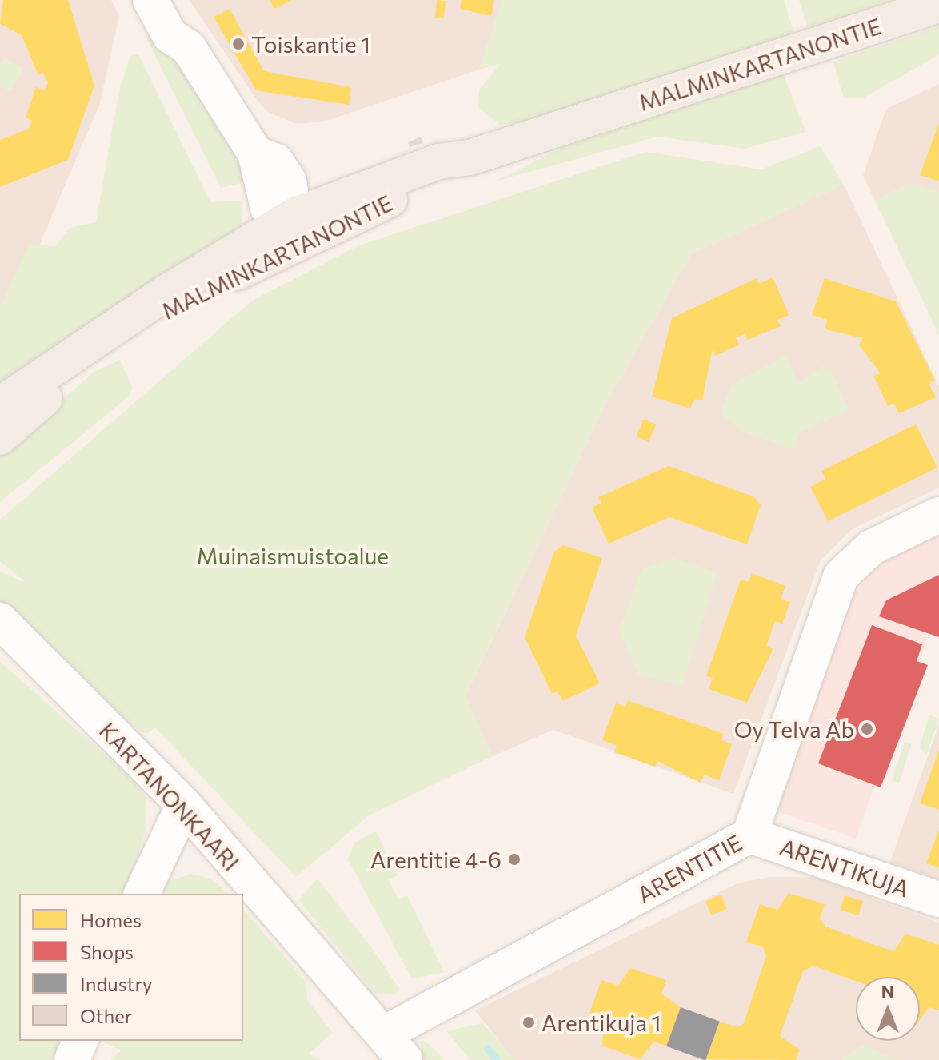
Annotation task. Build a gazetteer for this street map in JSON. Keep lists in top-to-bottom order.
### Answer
{
  "streets": {
    "main road": ["MALMINKARTANONTIE"],
    "street": ["KARTANONKAARI", "ARENTIKUJA", "ARENTITIE"]
  },
  "crossings": [
    ["KARTANONKAARI", "ARENTITIE"],
    ["ARENTIKUJA", "ARENTITIE"]
  ],
  "parks": ["Muinaismuistoalue"],
  "places": [
    "Toiskantie 1",
    "Oy Telva Ab",
    "Arentitie 4-6",
    "Arentikuja 1"
  ],
  "legend": [
    "Homes",
    "Shops",
    "Industry",
    "Other"
  ],
  "north": "top"
}
